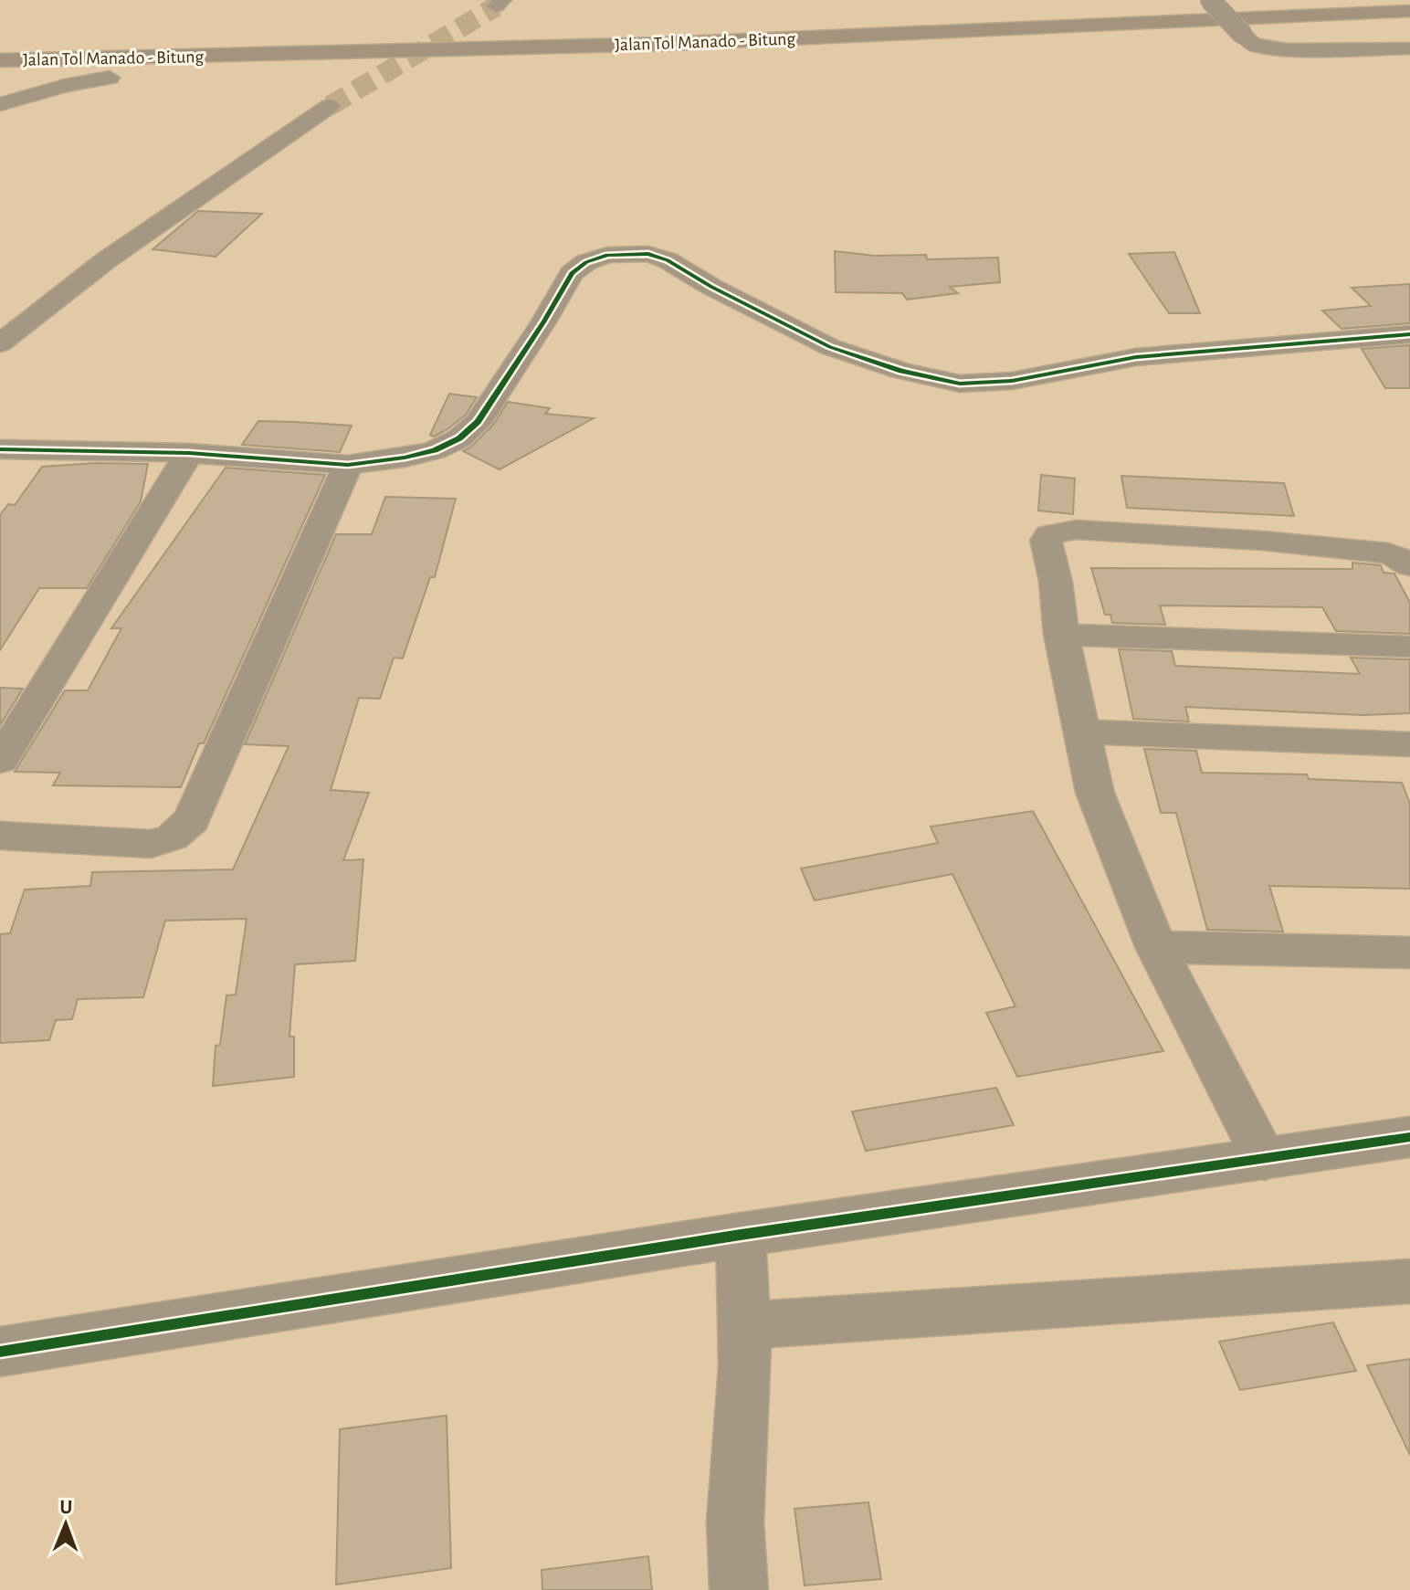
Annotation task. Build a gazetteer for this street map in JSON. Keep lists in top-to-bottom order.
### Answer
{
  "streets": {
    "highway": ["Jalan Tol Manado - Bitung"]
  },
  "north": "top"
}
